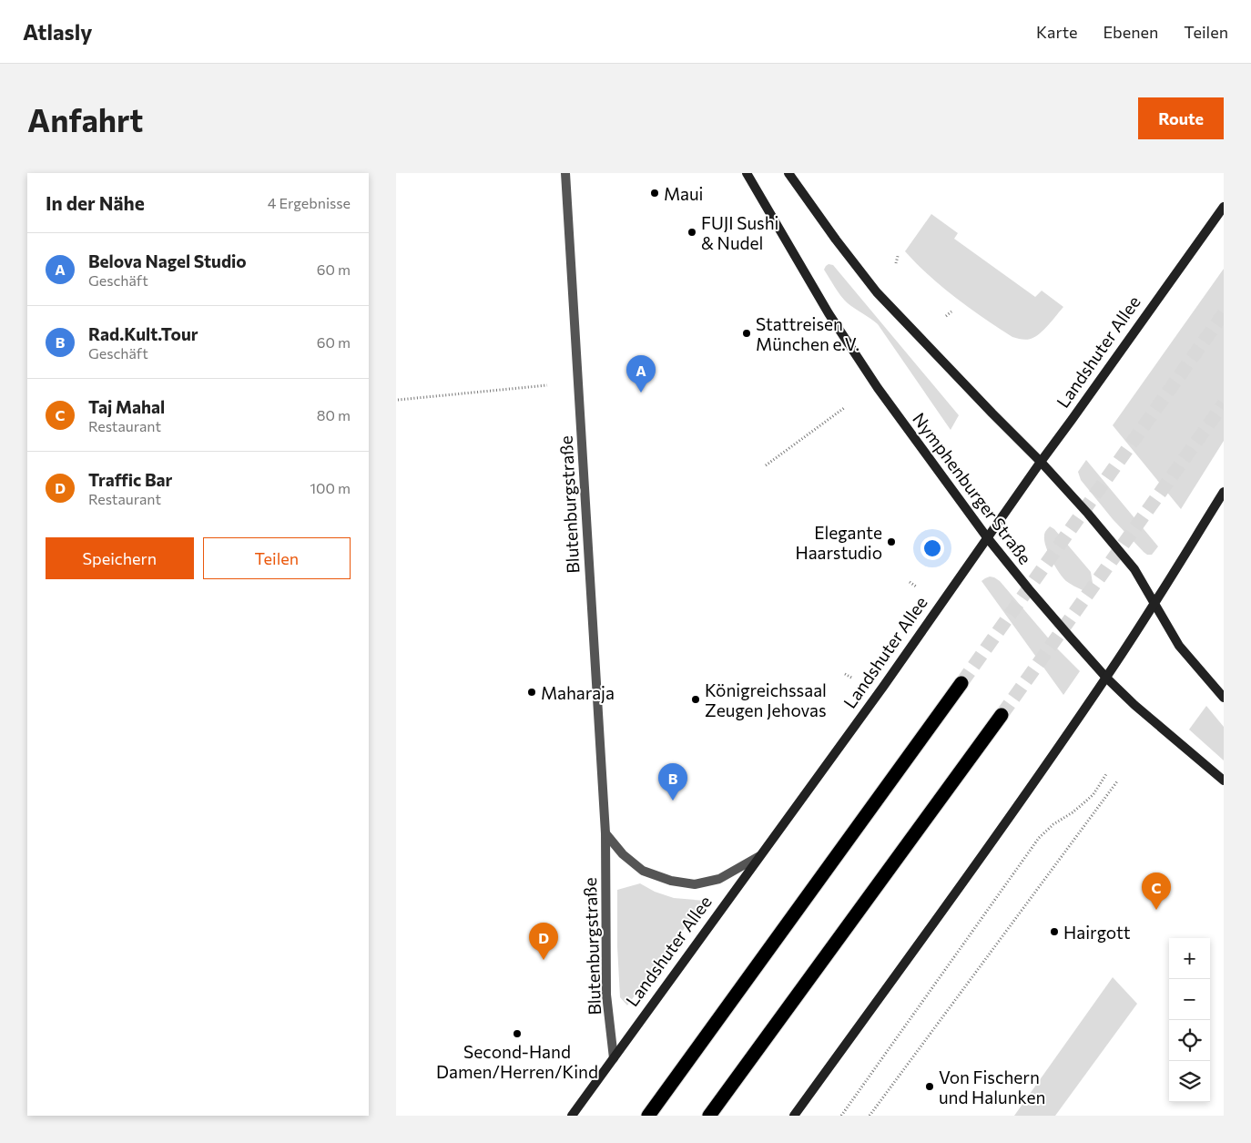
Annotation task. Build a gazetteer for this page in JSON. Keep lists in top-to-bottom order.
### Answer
{
  "streets": {
    "main road": ["Landshuter Allee", "Nymphenburger Straße"],
    "street": ["Blutenburgstraße"]
  },
  "crossings": [
    ["Landshuter Allee", "Nymphenburger Straße"],
    ["Landshuter Allee", "Blutenburgstraße"]
  ],
  "places": [
    "Maui",
    "FUJI Sushi & Nudel",
    "Stattreisen München e.V.",
    "Elegante Haarstudio",
    "Maharaja",
    "Königreichssaal Zeugen Jehovas",
    "Hairgott",
    "Second-Hand Damen/Herren/Kind",
    "Von Fischern und Halunken"
  ],
  "page": {
    "header": "Atlasly",
    "nav": ["Karte", "Ebenen", "Teilen"],
    "buttons": [
      "Route",
      ["Speichern", "Teilen"]
    ],
    "title": "Anfahrt",
    "heading": ["In der Nähe", "4 Ergebnisse"],
    "list": [
      {
        "mark": "A",
        "name": "Belova Nagel Studio",
        "note": "Geschäft",
        "value": "60 m"
      },
      {
        "mark": "B",
        "name": "Rad.Kult.Tour",
        "note": "Geschäft",
        "value": "60 m"
      },
      {
        "mark": "C",
        "name": "Taj Mahal",
        "note": "Restaurant",
        "value": "80 m"
      },
      {
        "mark": "D",
        "name": "Traffic Bar",
        "note": "Restaurant",
        "value": "100 m"
      }
    ],
    "pins": [
      "A",
      "B",
      "C",
      "D"
    ],
    "map_buttons": ["+", "−"]
  }
}
